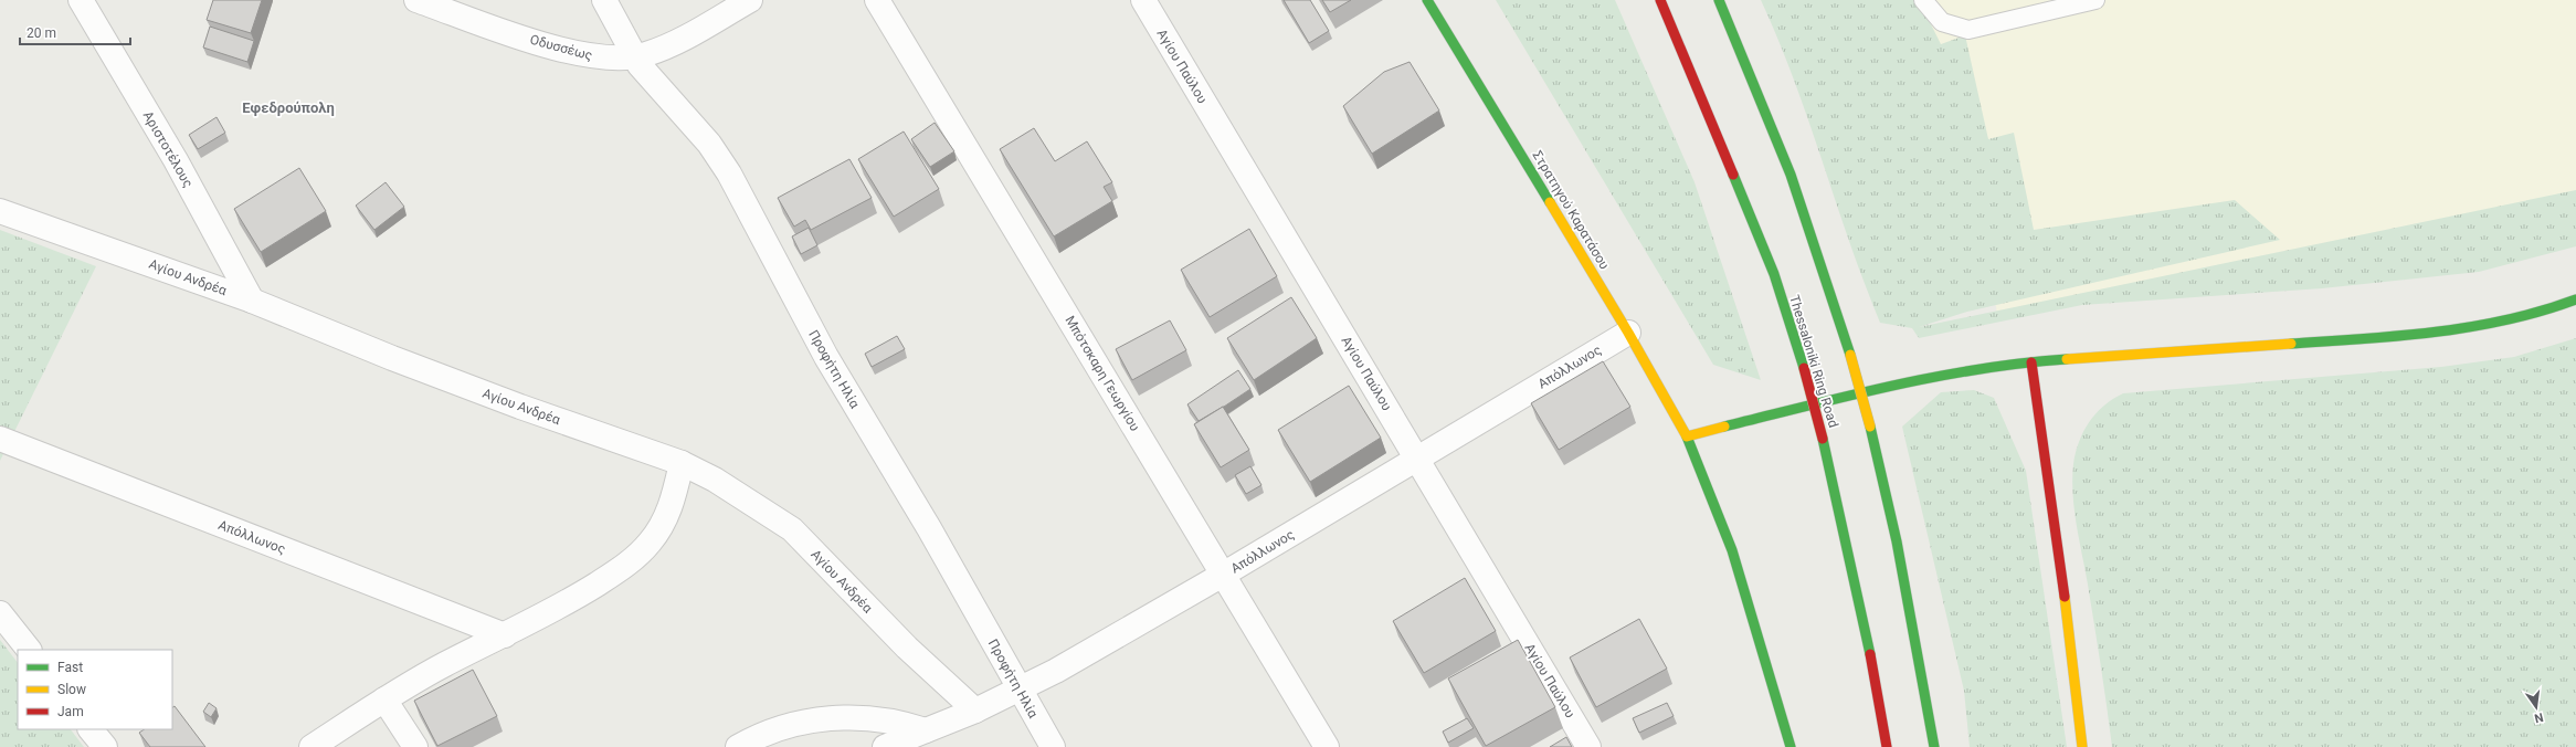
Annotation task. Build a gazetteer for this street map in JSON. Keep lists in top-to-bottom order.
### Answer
{
  "streets": {
    "main road": ["Στρατηγού Καρατάσου", "Thessaloniki Ring Road"],
    "street": [
      "Οδυσσέως",
      "Αγίου Παύλου",
      "Αριστοτέλους",
      "Αγίου Ανδρέα",
      "Απόλλωνος",
      "Προφήτη Ηλία",
      "Μπότσκαρη Γεωργίου"
    ]
  },
  "crossings": [
    ["Οδυσσέως", "Προφήτη Ηλία"],
    ["Αγίου Παύλου", "Απόλλωνος"],
    ["Αριστοτέλους", "Αγίου Ανδρέα"],
    ["Στρατηγού Καρατάσου", "Απόλλωνος"],
    ["Αγίου Ανδρέα", "Απόλλωνος"],
    ["Απόλλωνος", "Προφήτη Ηλία"],
    ["Απόλλωνος", "Μπότσκαρη Γεωργίου"]
  ],
  "districts": ["Εφεδρούπολη"],
  "legend": ["Fast", "Slow", "Jam"],
  "scale_bar": "20 m",
  "north": "bottom"
}
